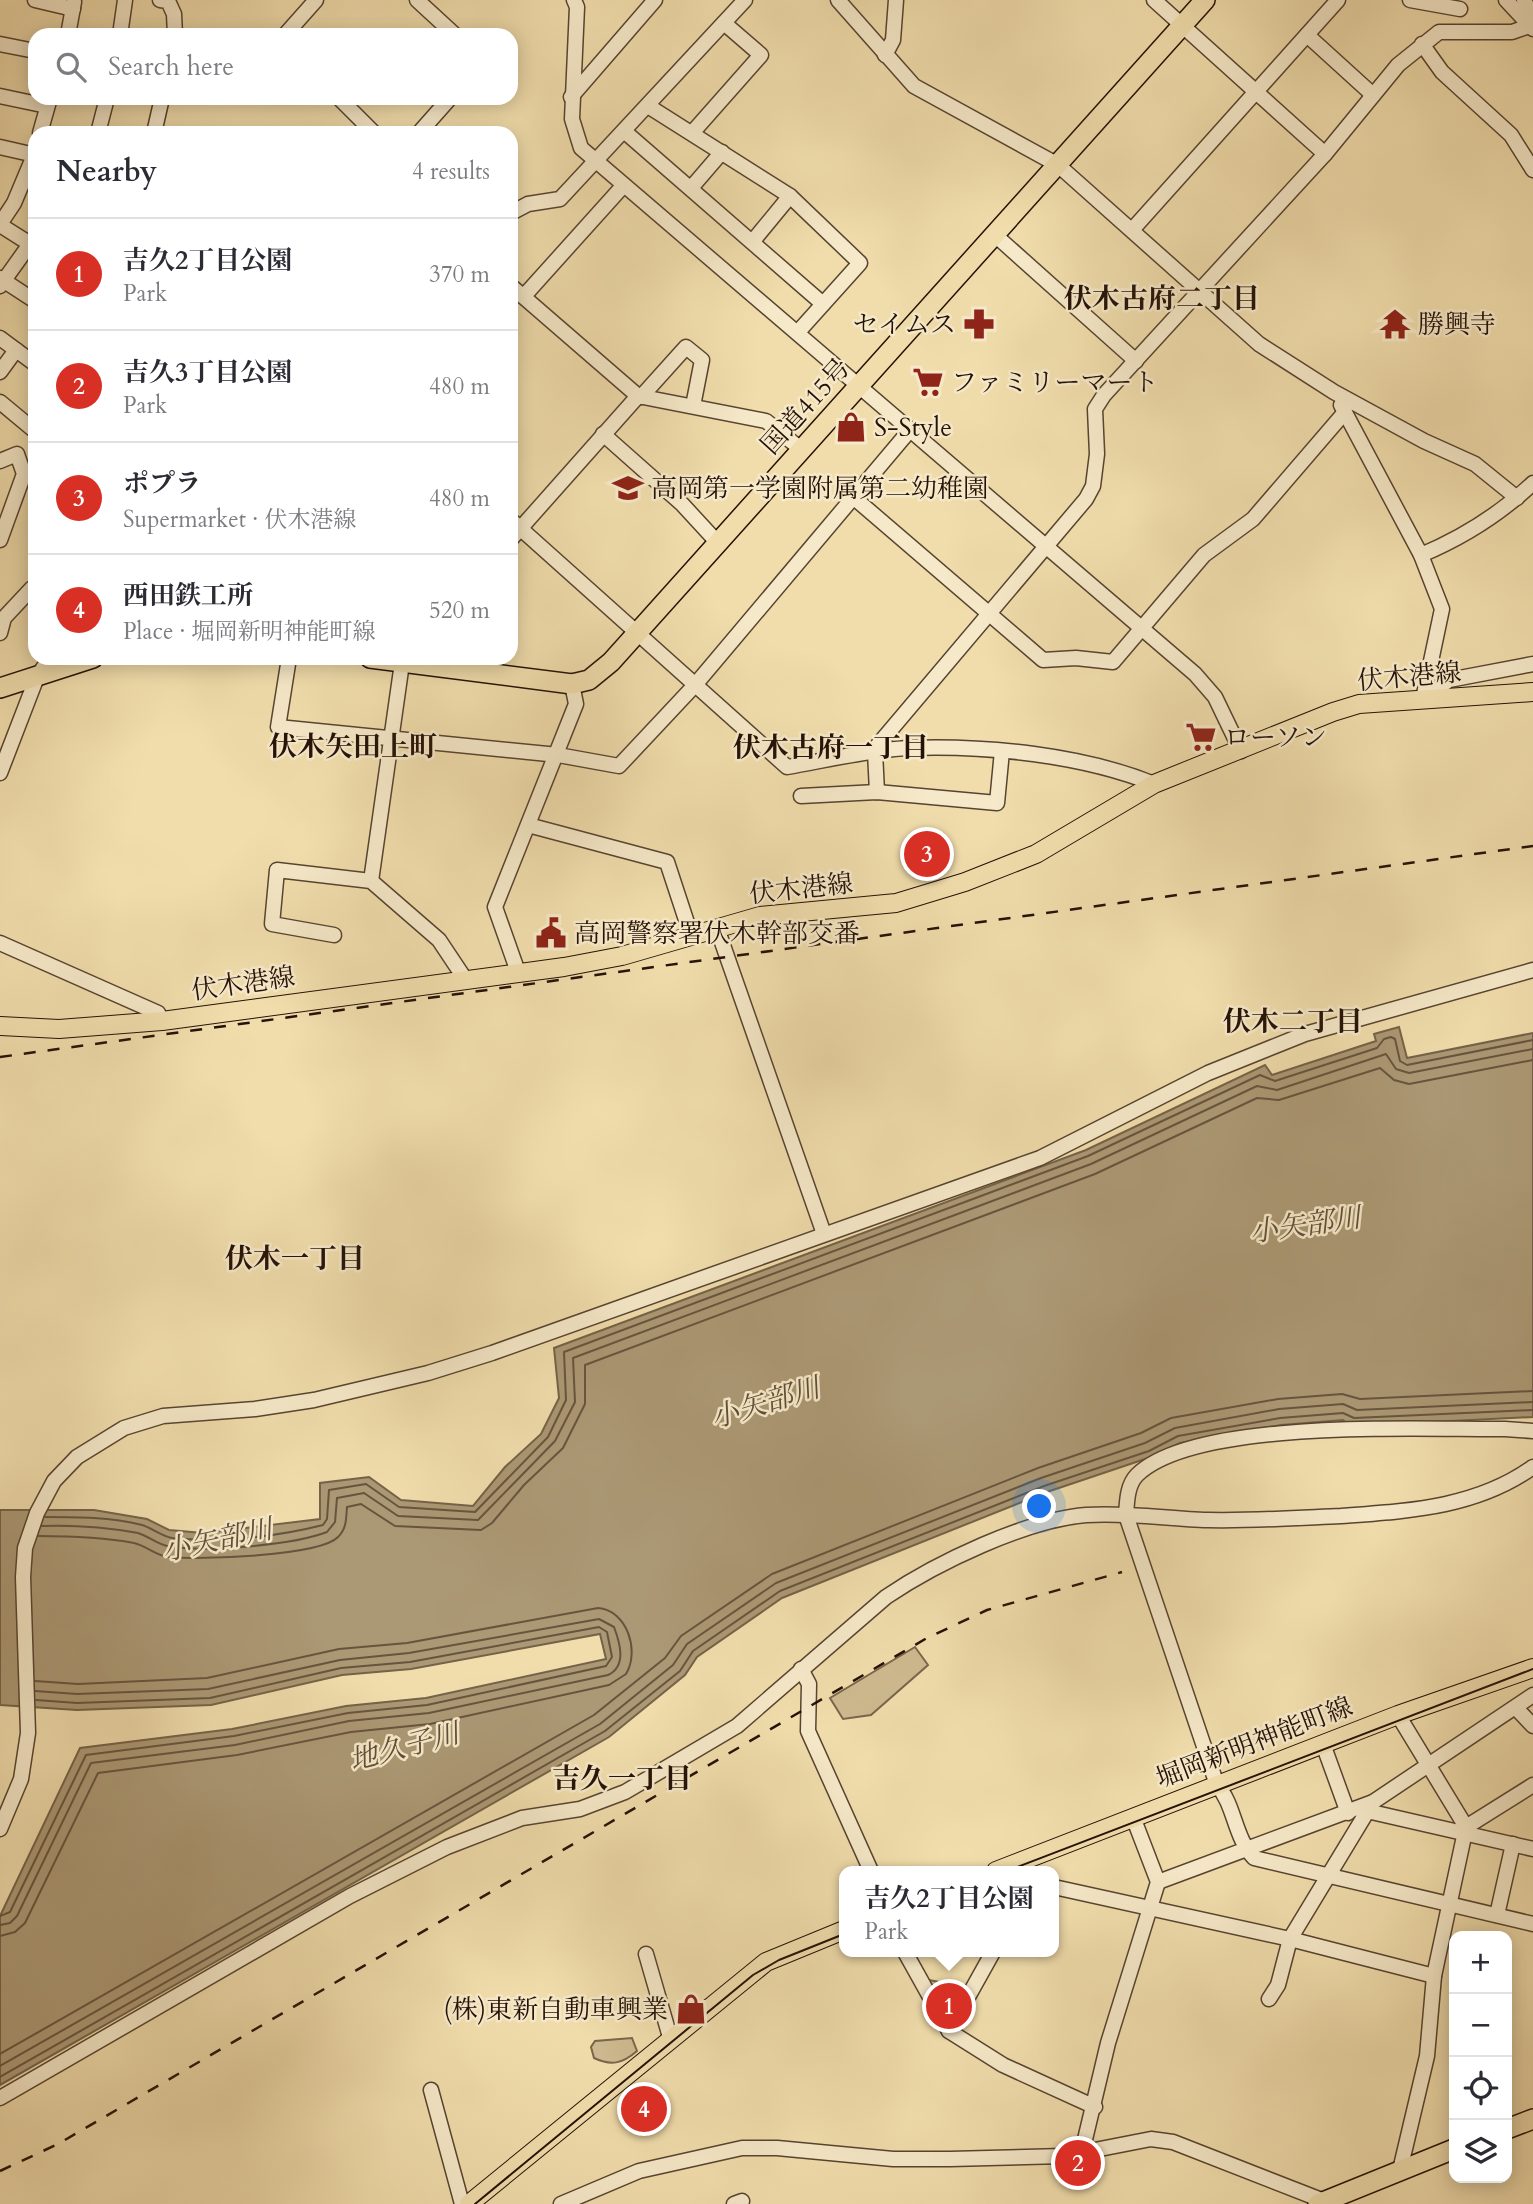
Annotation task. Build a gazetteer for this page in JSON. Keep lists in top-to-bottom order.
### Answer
{
  "streets": {
    "highway": ["国道415号"],
    "main road": ["伏木港線", "堀岡新明神能町線"]
  },
  "districts": [
    "伏木古府二丁目",
    "伏木矢田上町",
    "伏木古府一丁目",
    "伏木二丁目",
    "伏木一丁目",
    "吉久一丁目"
  ],
  "water": ["小矢部川", "地久子川"],
  "places": {
    "pharmacy": ["セイムス"],
    "temple": ["勝興寺"],
    "supermarket": ["ファミリーマート", "ローソン"],
    "shop": ["S-Style", "(株)東新自動車興業"],
    "school or university": ["高岡第一学園附属第二幼稚園"],
    "public building": ["高岡警察署伏木幹部交番"]
  },
  "page": {
    "search": "Search here",
    "heading": ["Nearby", "4 results"],
    "list": [
      {
        "mark": "1",
        "name": "吉久2丁目公園",
        "note": "Park",
        "value": "370 m"
      },
      {
        "mark": "2",
        "name": "吉久3丁目公園",
        "note": "Park",
        "value": "480 m"
      },
      {
        "mark": "3",
        "name": "ポプラ",
        "note": "Supermarket · 伏木港線",
        "value": "480 m"
      },
      {
        "mark": "4",
        "name": "西田鉄工所",
        "note": "Place · 堀岡新明神能町線",
        "value": "520 m"
      }
    ],
    "pins": [
      "3",
      "1",
      "4",
      "2"
    ],
    "popup": ["吉久2丁目公園", "Park"],
    "map_buttons": ["+", "−"]
  }
}
